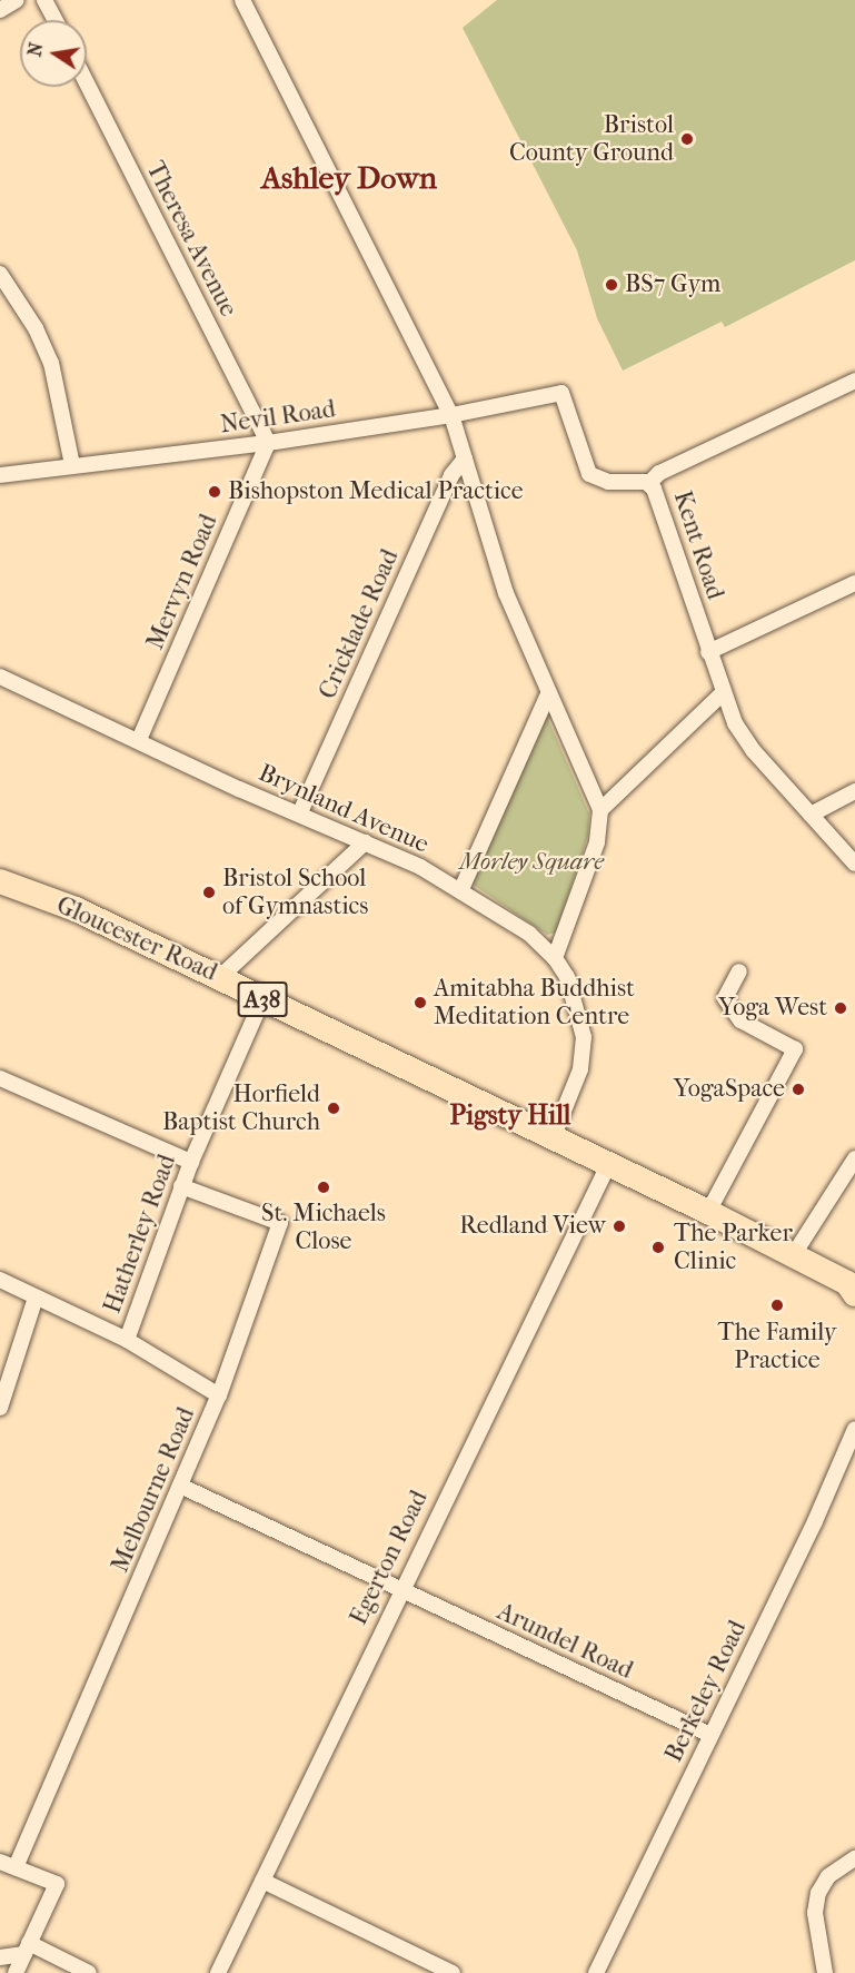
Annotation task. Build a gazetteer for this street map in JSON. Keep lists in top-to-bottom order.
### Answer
{
  "streets": {
    "main road": ["Gloucester Road", "A38"],
    "street": [
      "Theresa Avenue",
      "Nevil Road",
      "Kent Road",
      "Mervyn Road",
      "Cricklade Road",
      "Brynland Avenue",
      "Hatherley Road",
      "Melbourne Road",
      "Egerton Road",
      "Arundel Road",
      "Berkeley Road"
    ]
  },
  "crossings": [
    ["Theresa Avenue", "Nevil Road"],
    ["Theresa Avenue", "Mervyn Road"],
    ["Nevil Road", "Kent Road"],
    ["Nevil Road", "Mervyn Road"],
    ["Mervyn Road", "Brynland Avenue"],
    ["Cricklade Road", "Brynland Avenue"],
    ["Brynland Avenue", "Gloucester Road"],
    ["Gloucester Road", "Hatherley Road"],
    ["Gloucester Road", "Egerton Road"],
    ["Hatherley Road", "Melbourne Road"],
    ["Melbourne Road", "Arundel Road"],
    ["Egerton Road", "Arundel Road"],
    ["Arundel Road", "Berkeley Road"]
  ],
  "districts": ["Ashley Down", "Pigsty Hill"],
  "parks": ["Morley Square"],
  "places": [
    "Bristol County Ground",
    "BS7 Gym",
    "Bishopston Medical Practice",
    "Bristol School of Gymnastics",
    "Amitabha Buddhist Meditation Centre",
    "Yoga West",
    "YogaSpace",
    "Horfield Baptist Church",
    "St. Michaels Close",
    "Redland View",
    "The Parker Clinic",
    "The Family Practice"
  ],
  "north": "left"
}
